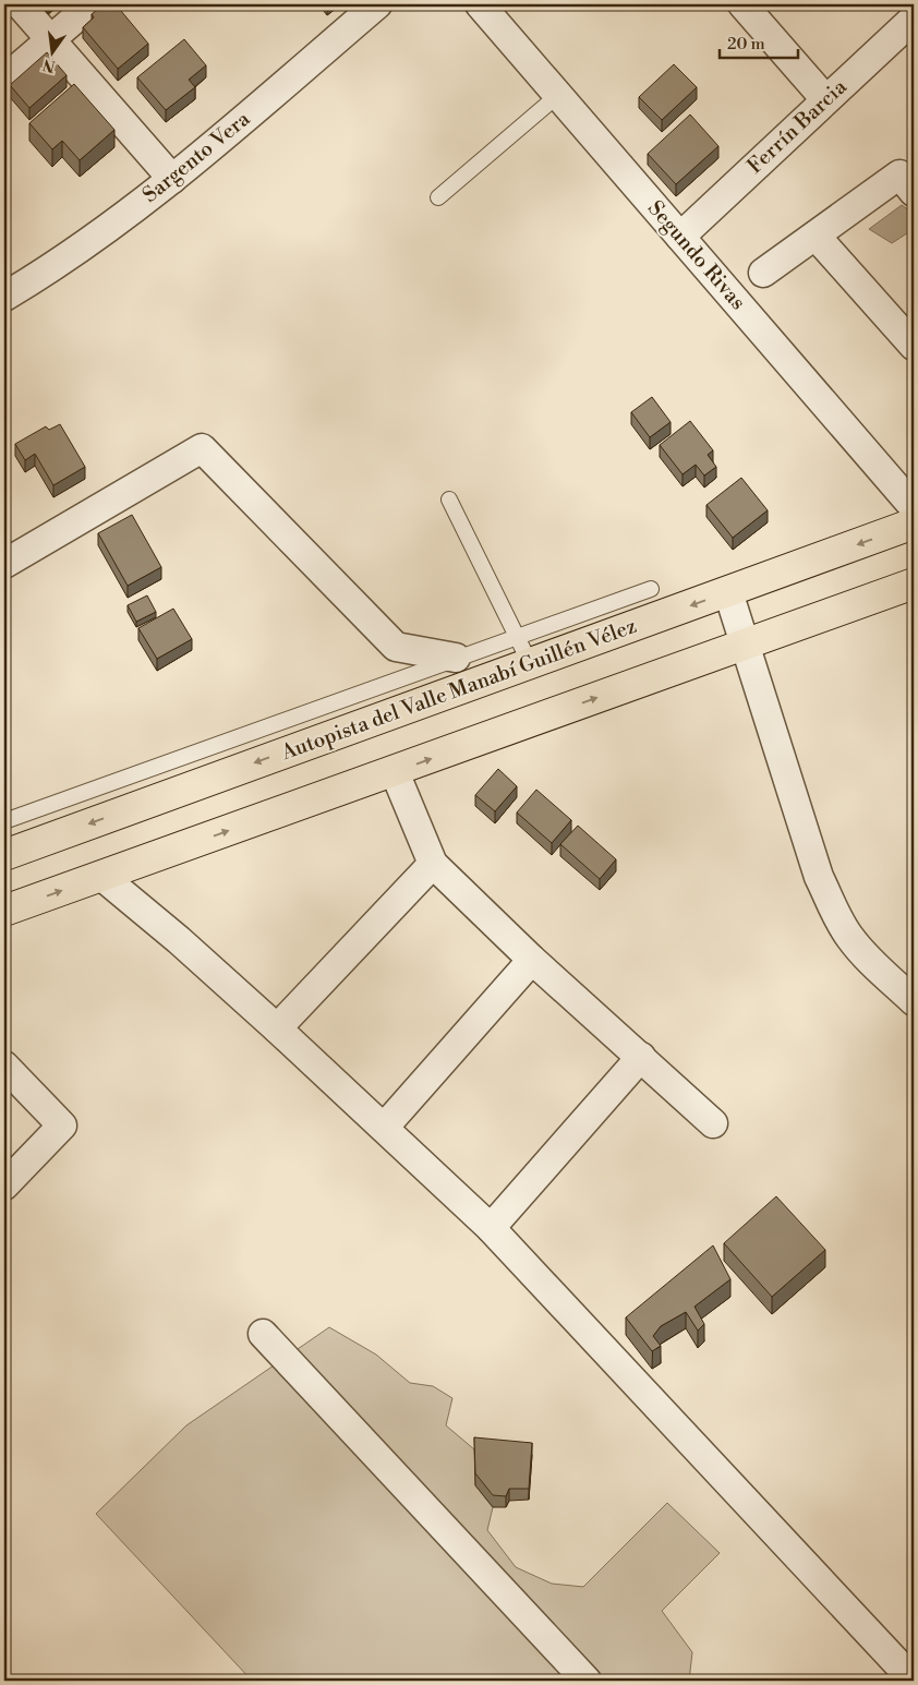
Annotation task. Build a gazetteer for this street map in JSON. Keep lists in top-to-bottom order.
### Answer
{
  "streets": {
    "main road": ["Autopista del Valle Manabí Guillén Vélez"],
    "street": ["Ferrín Barcia", "Sargento Vera", "Segundo Rivas"]
  },
  "crossings": [
    ["Ferrín Barcia", "Segundo Rivas"]
  ],
  "scale_bar": "20 m",
  "north": "bottom"
}
